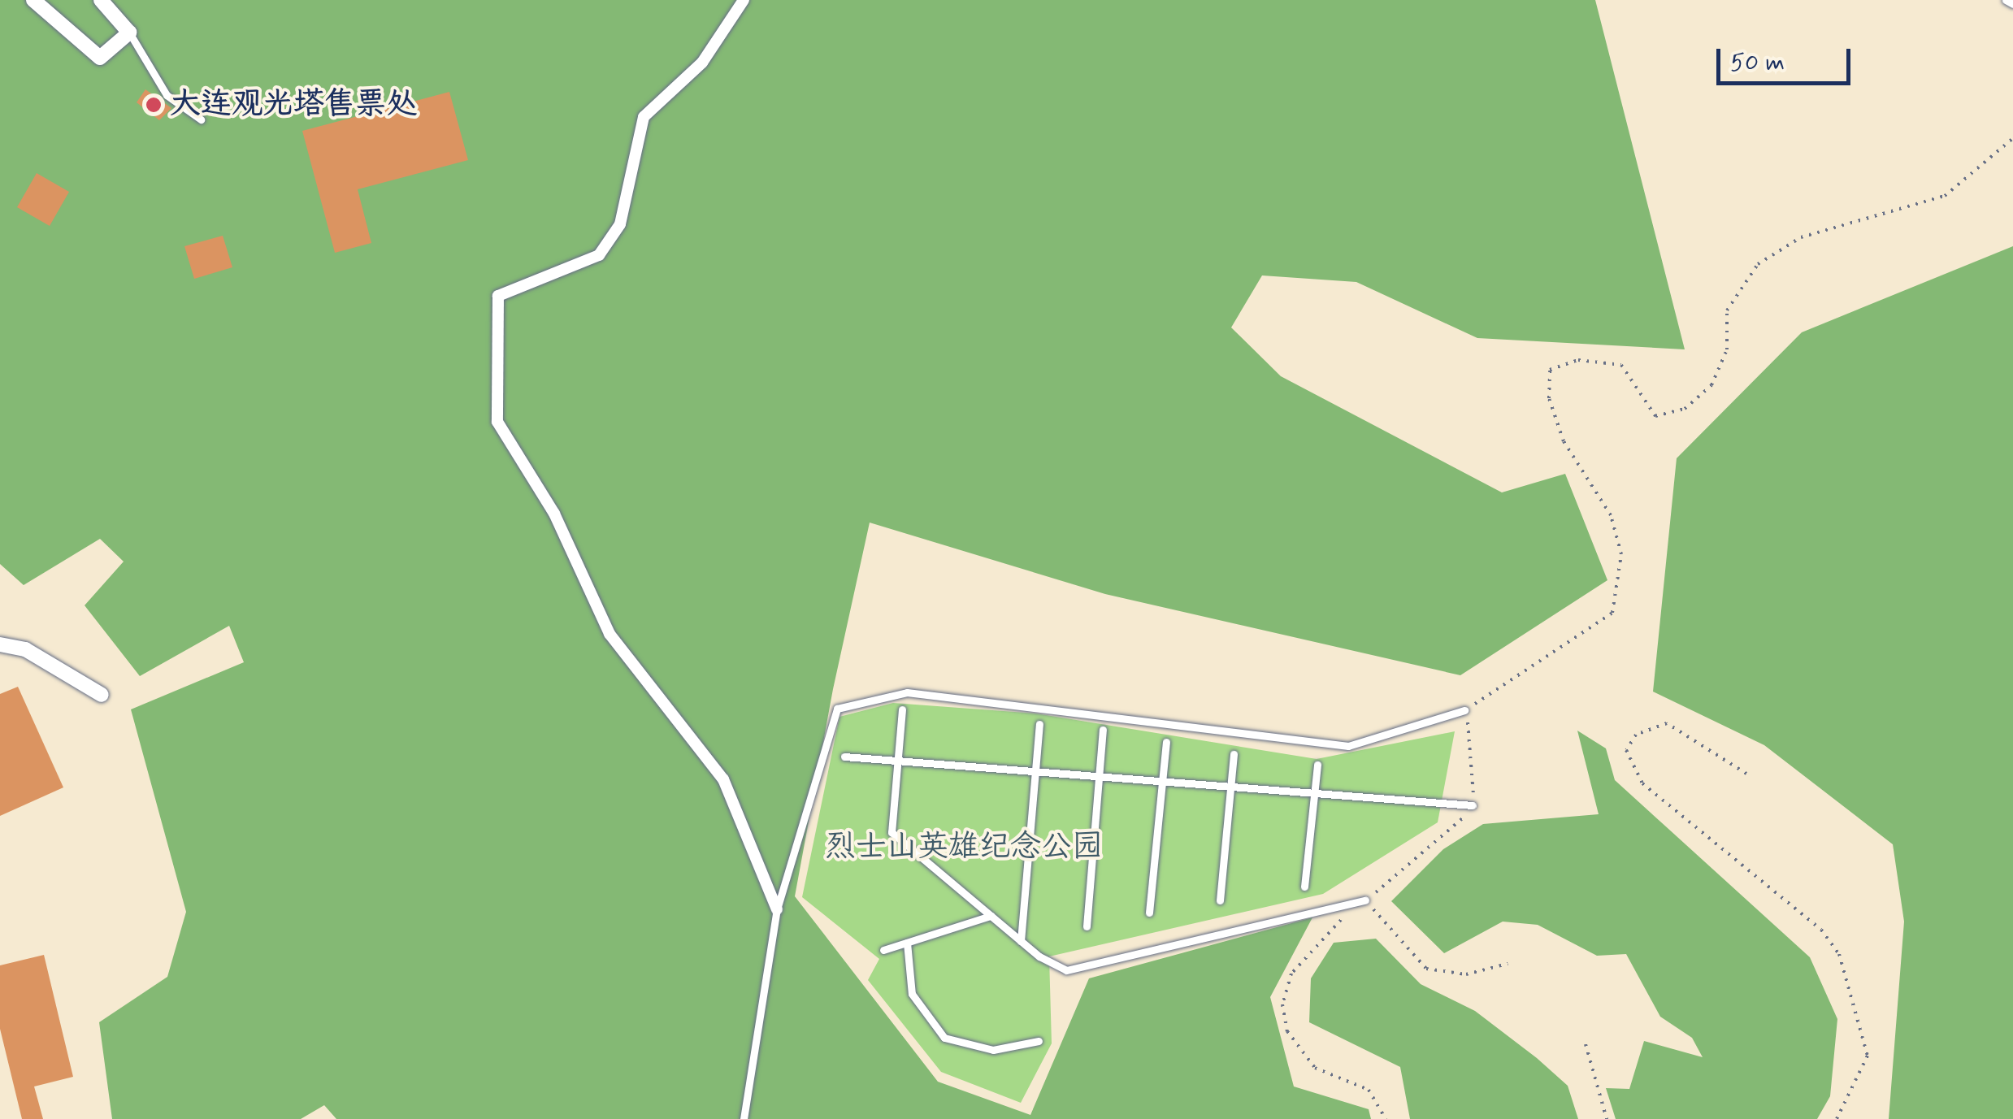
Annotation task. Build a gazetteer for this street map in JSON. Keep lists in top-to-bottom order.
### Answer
{
  "parks": ["烈士山英雄纪念公园"],
  "places": ["大连观光塔售票处"],
  "scale_bar": "50 m"
}
